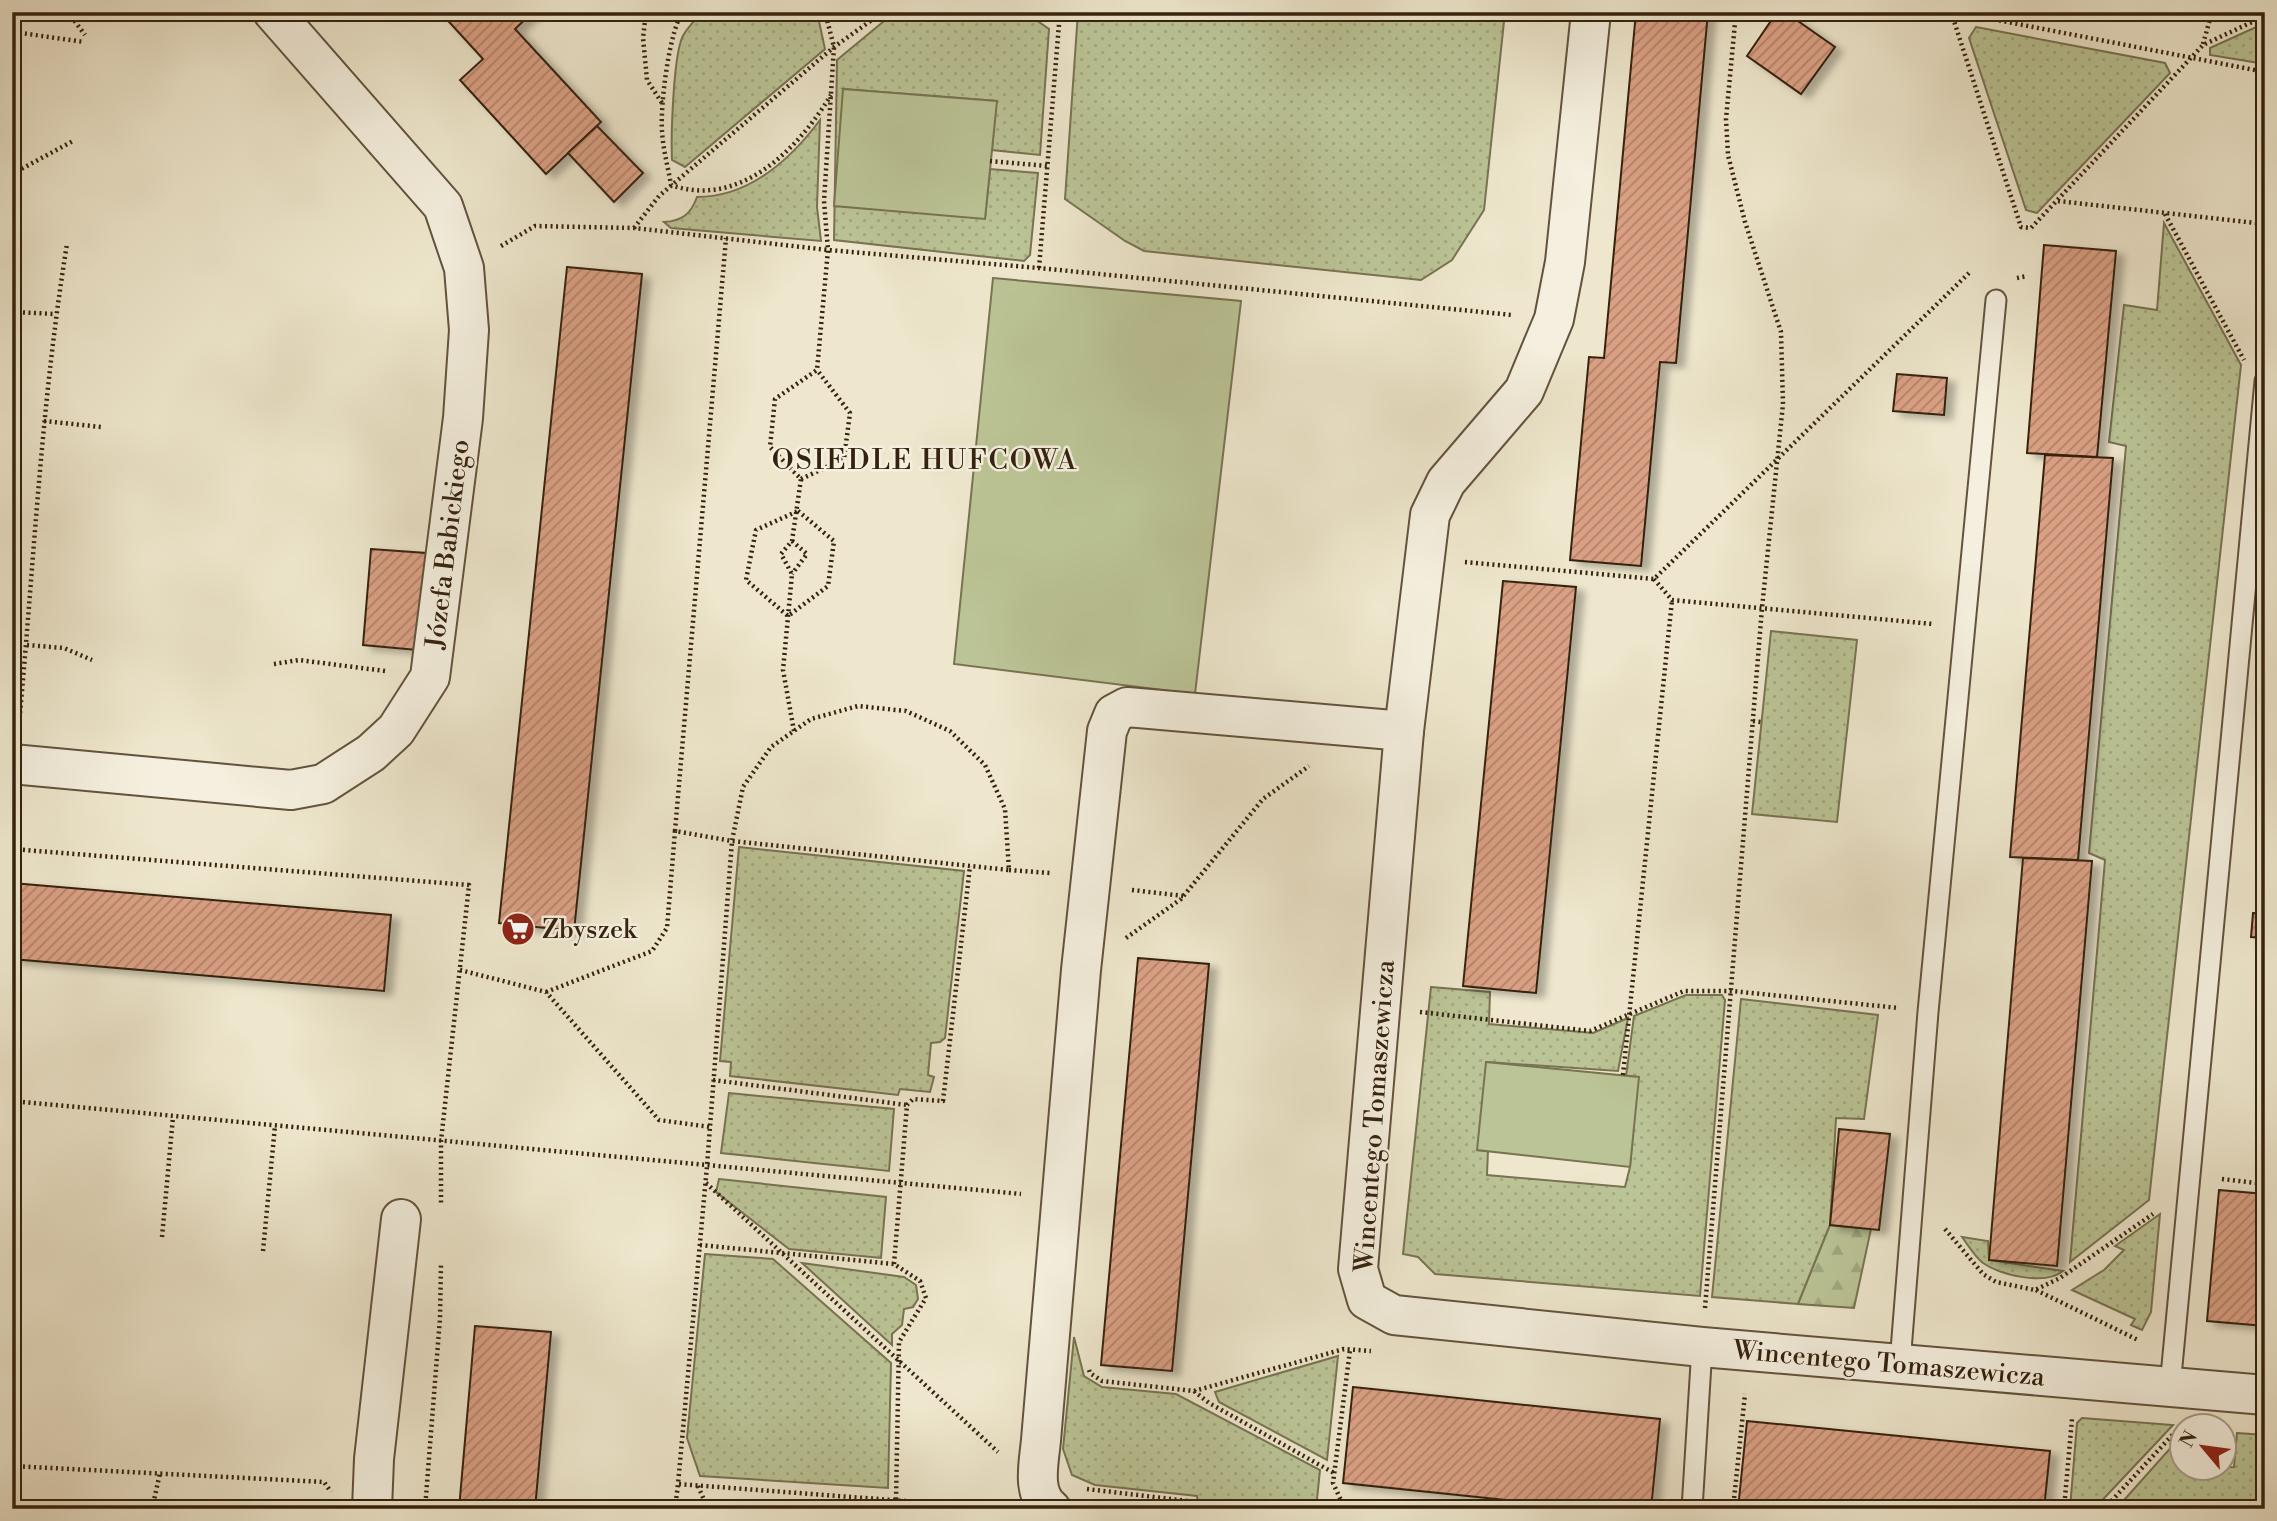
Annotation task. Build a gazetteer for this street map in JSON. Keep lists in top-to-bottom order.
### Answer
{
  "streets": {
    "street": ["Józefa Babickiego", "Wincentego Tomaszewicza"]
  },
  "districts": ["OSIEDLE HUFCOWA"],
  "places": {
    "supermarket": ["Zbyszek"]
  },
  "north": "top left"
}
